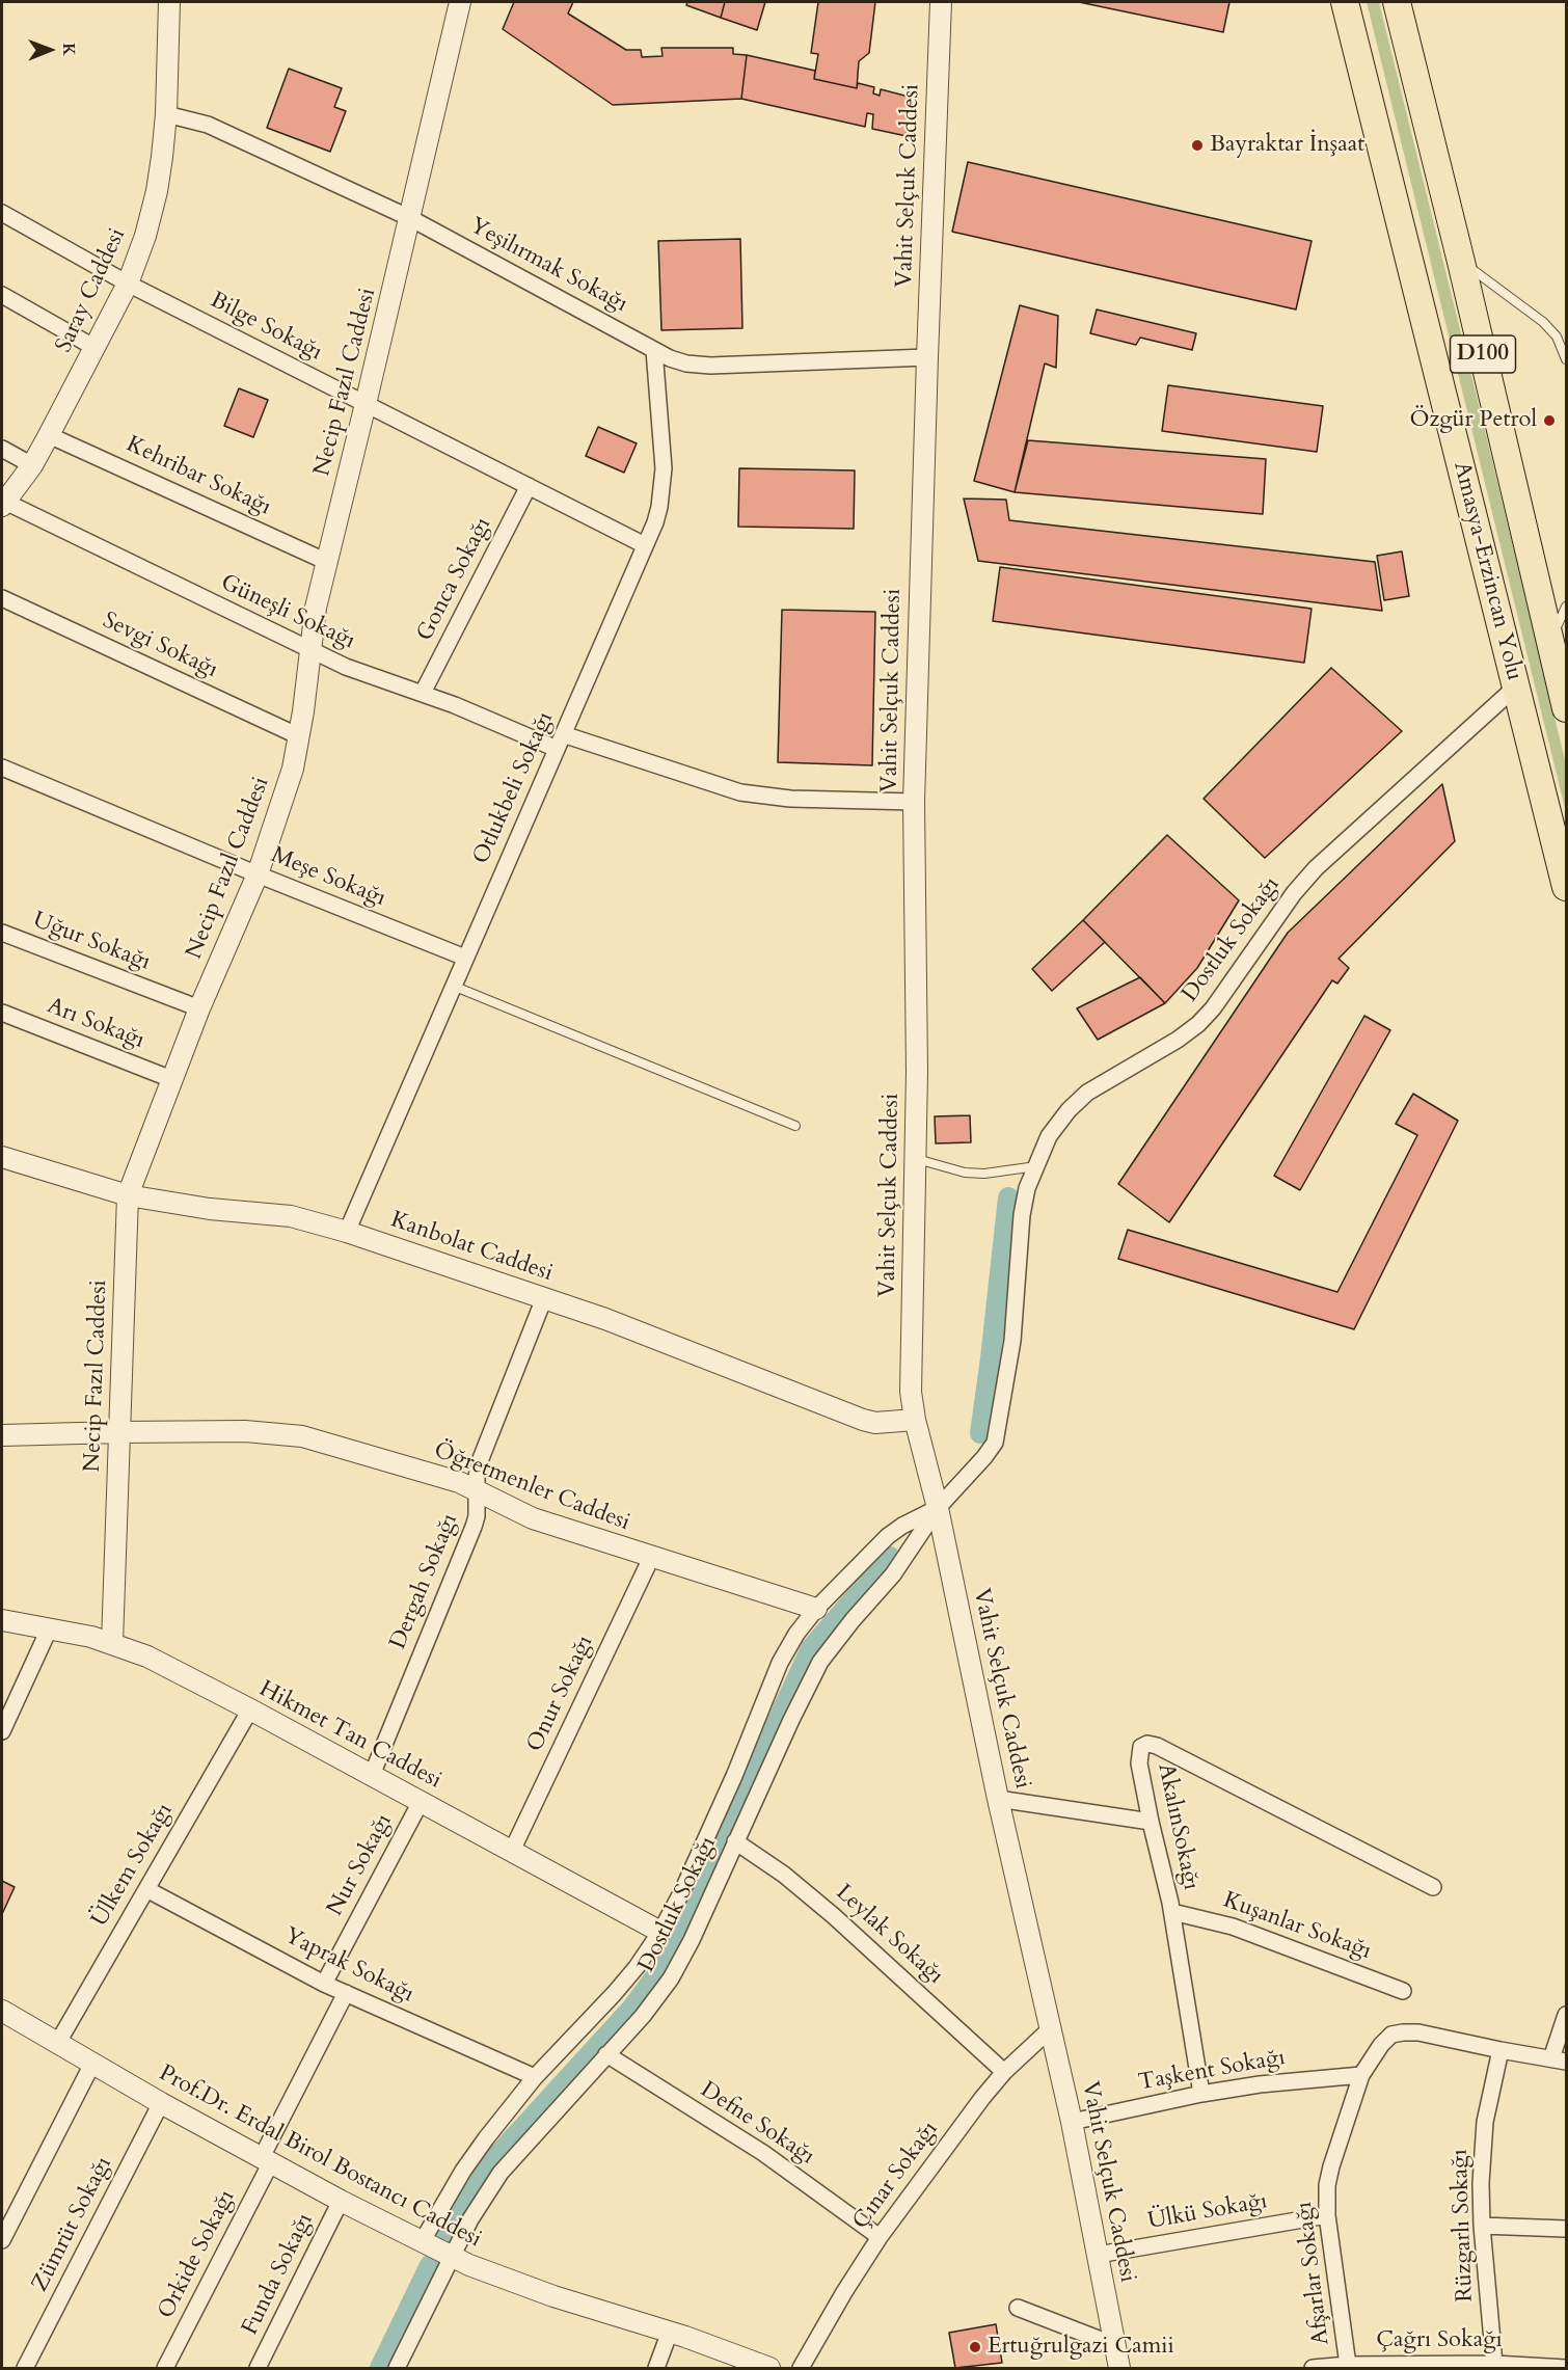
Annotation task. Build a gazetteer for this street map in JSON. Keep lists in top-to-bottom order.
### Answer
{
  "streets": {
    "highway": ["D100", "Amasya-Erzincan Yolu"],
    "street": [
      "Vahit Selçuk Caddesi",
      "Yeşilırmak Sokağı",
      "Saray Caddesi",
      "Bilge Sokağı",
      "Necip Fazıl Caddesi",
      "Kehribar Sokağı",
      "Gonca Sokağı",
      "Güneşli Sokağı",
      "Sevgi Sokağı",
      "Otlukbeli Sokağı",
      "Meşe Sokağı",
      "Dostluk Sokağı",
      "Uğur Sokağı",
      "Arı Sokağı",
      "Kanbolat Caddesi",
      "Öğretmenler Caddesi",
      "Dergah Sokağı",
      "Onur Sokağı",
      "Hikmet Tan Caddesi",
      "AkalınSokağı",
      "Ülkem Sokağı",
      "Nur Sokağı",
      "Kuşanlar Sokağı",
      "Leylak Sokağı",
      "Yaprak Sokağı",
      "Taşkent Sokağı",
      "Defne Sokağı",
      "Prof.Dr. Erdal Birol Bostancı Caddesi",
      "Çınar Sokağı",
      "Ülkü Sokağı",
      "Zümrüt Sokağı",
      "Rüzgarlı Sokağı",
      "Orkide Sokağı",
      "Afşarlar Sokağı",
      "Funda Sokağı",
      "Çağrı Sokağı"
    ]
  },
  "crossings": [
    ["Vahit Selçuk Caddesi", "Yeşilırmak Sokağı"],
    ["Vahit Selçuk Caddesi", "Güneşli Sokağı"],
    ["Vahit Selçuk Caddesi", "Dostluk Sokağı"],
    ["Vahit Selçuk Caddesi", "Kanbolat Caddesi"],
    ["Vahit Selçuk Caddesi", "Taşkent Sokağı"],
    ["Vahit Selçuk Caddesi", "Çınar Sokağı"],
    ["Vahit Selçuk Caddesi", "Ülkü Sokağı"],
    ["Yeşilırmak Sokağı", "Saray Caddesi"],
    ["Yeşilırmak Sokağı", "Necip Fazıl Caddesi"],
    ["Yeşilırmak Sokağı", "Otlukbeli Sokağı"],
    ["Saray Caddesi", "Bilge Sokağı"],
    ["Saray Caddesi", "Kehribar Sokağı"],
    ["Saray Caddesi", "Güneşli Sokağı"],
    ["Bilge Sokağı", "Necip Fazıl Caddesi"],
    ["Bilge Sokağı", "Gonca Sokağı"],
    ["Bilge Sokağı", "Otlukbeli Sokağı"],
    ["Necip Fazıl Caddesi", "Kehribar Sokağı"],
    ["Necip Fazıl Caddesi", "Güneşli Sokağı"],
    ["Necip Fazıl Caddesi", "Sevgi Sokağı"],
    ["Necip Fazıl Caddesi", "Meşe Sokağı"],
    ["Necip Fazıl Caddesi", "Uğur Sokağı"],
    ["Necip Fazıl Caddesi", "Arı Sokağı"],
    ["Necip Fazıl Caddesi", "Kanbolat Caddesi"],
    ["Necip Fazıl Caddesi", "Öğretmenler Caddesi"],
    ["Necip Fazıl Caddesi", "Hikmet Tan Caddesi"],
    ["Amasya-Erzincan Yolu", "Dostluk Sokağı"],
    ["Gonca Sokağı", "Güneşli Sokağı"],
    ["Güneşli Sokağı", "Otlukbeli Sokağı"],
    ["Otlukbeli Sokağı", "Meşe Sokağı"],
    ["Otlukbeli Sokağı", "Kanbolat Caddesi"],
    ["Dostluk Sokağı", "Öğretmenler Caddesi"],
    ["Dostluk Sokağı", "Hikmet Tan Caddesi"],
    ["Dostluk Sokağı", "Leylak Sokağı"],
    ["Dostluk Sokağı", "Yaprak Sokağı"],
    ["Dostluk Sokağı", "Defne Sokağı"],
    ["Dostluk Sokağı", "Prof.Dr. Erdal Birol Bostancı Caddesi"],
    ["Kanbolat Caddesi", "Dergah Sokağı"],
    ["Öğretmenler Caddesi", "Dergah Sokağı"],
    ["Öğretmenler Caddesi", "Onur Sokağı"],
    ["Dergah Sokağı", "Hikmet Tan Caddesi"],
    ["Onur Sokağı", "Hikmet Tan Caddesi"],
    ["Hikmet Tan Caddesi", "Ülkem Sokağı"],
    ["Hikmet Tan Caddesi", "Nur Sokağı"],
    ["AkalınSokağı", "Kuşanlar Sokağı"],
    ["AkalınSokağı", "Taşkent Sokağı"],
    ["Ülkem Sokağı", "Yaprak Sokağı"],
    ["Ülkem Sokağı", "Prof.Dr. Erdal Birol Bostancı Caddesi"],
    ["Nur Sokağı", "Yaprak Sokağı"],
    ["Leylak Sokağı", "Çınar Sokağı"],
    ["Yaprak Sokağı", "Orkide Sokağı"],
    ["Taşkent Sokağı", "Afşarlar Sokağı"],
    ["Defne Sokağı", "Çınar Sokağı"],
    ["Prof.Dr. Erdal Birol Bostancı Caddesi", "Zümrüt Sokağı"],
    ["Prof.Dr. Erdal Birol Bostancı Caddesi", "Orkide Sokağı"],
    ["Prof.Dr. Erdal Birol Bostancı Caddesi", "Funda Sokağı"],
    ["Ülkü Sokağı", "Afşarlar Sokağı"],
    ["Rüzgarlı Sokağı", "Afşarlar Sokağı"],
    ["Rüzgarlı Sokağı", "Çağrı Sokağı"],
    ["Afşarlar Sokağı", "Çağrı Sokağı"]
  ],
  "places": ["Bayraktar İnşaat", "Özgür Petrol", "Ertuğrulgazi Camii"],
  "north": "right"
}
